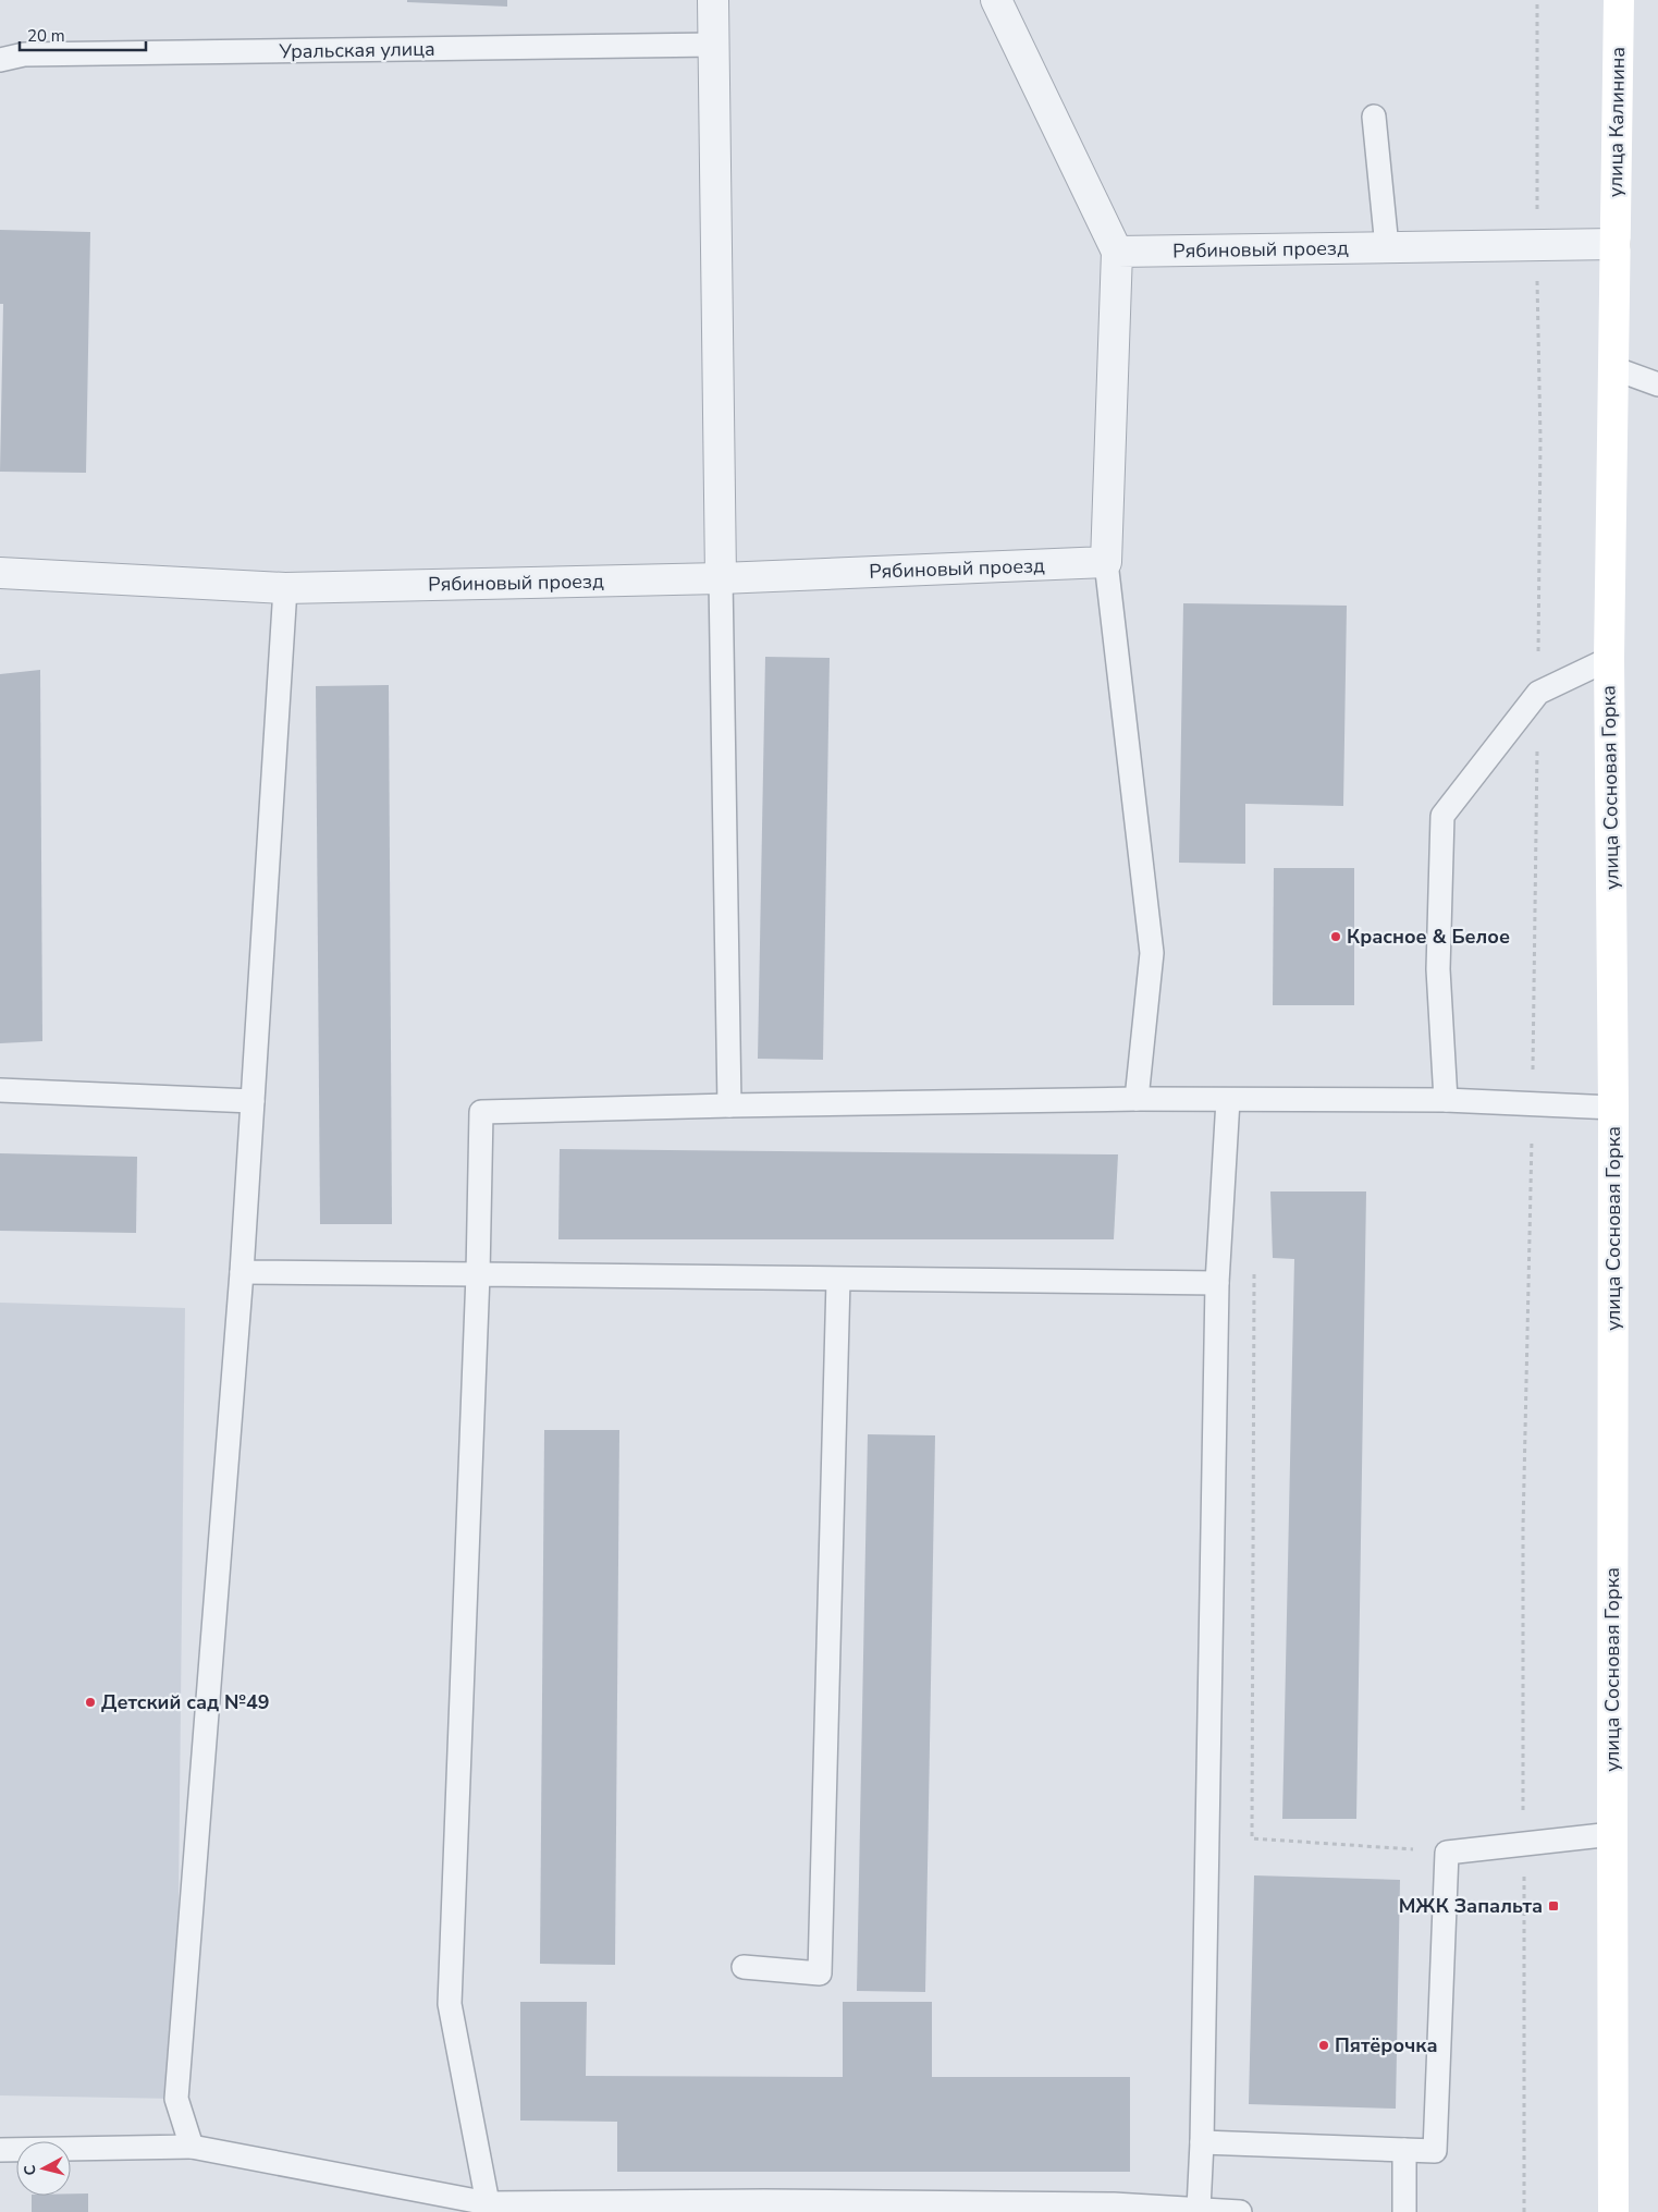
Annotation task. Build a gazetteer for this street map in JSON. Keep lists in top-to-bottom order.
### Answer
{
  "streets": {
    "main road": ["улица Калинина", "улица Сосновая Горка"],
    "street": ["Рябиновый проезд"],
    "lane": ["Уральская улица"]
  },
  "crossings": [
    ["улица Калинина", "Рябиновый проезд"],
    ["улица Калинина", "улица Сосновая Горка"],
    ["Рябиновый проезд", "улица Сосновая Горка"]
  ],
  "places": {
    "other": ["Красное & Белое", "Детский сад №49", "Пятёрочка"],
    "transit": ["МЖК Запальта"]
  },
  "scale_bar": "20 m",
  "north": "left"
}
